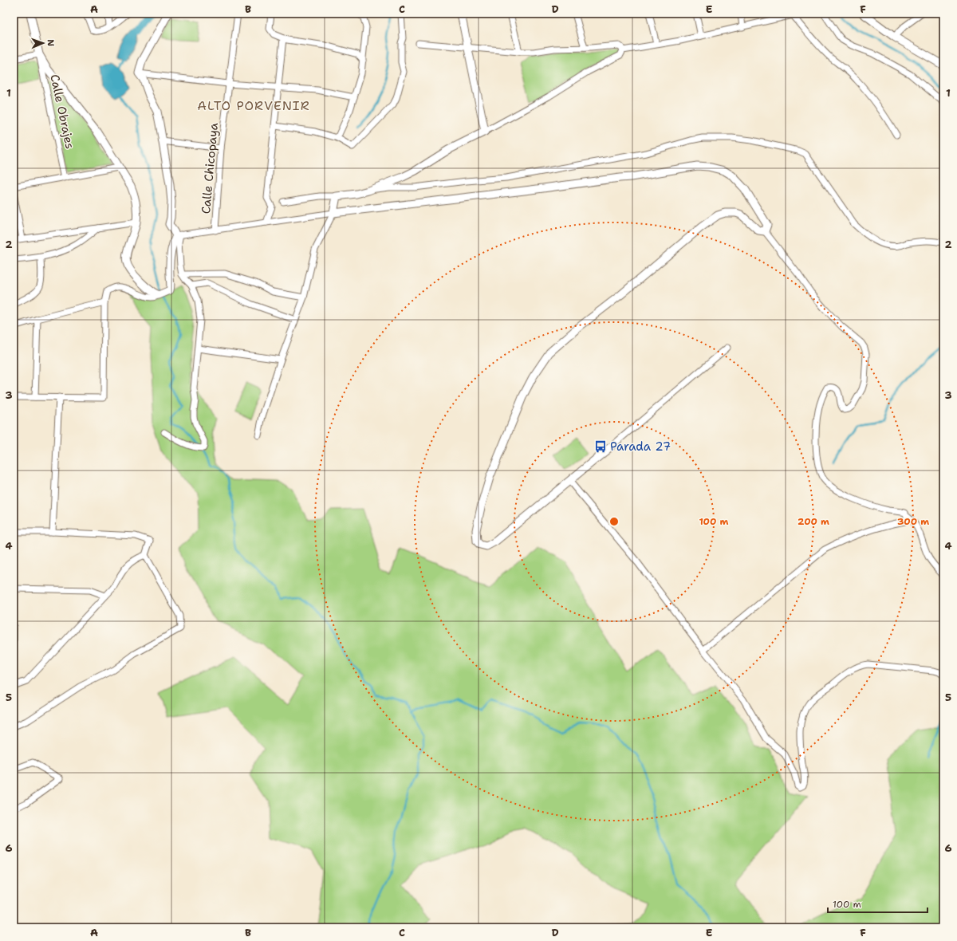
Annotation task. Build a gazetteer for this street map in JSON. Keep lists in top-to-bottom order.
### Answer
{
  "streets": {
    "street": ["Calle Obrajes", "Calle Chicopaya"]
  },
  "districts": ["ALTO PORVENIR"],
  "places": {
    "bus stop": ["Parada 27"]
  },
  "scale_bar": "100 m",
  "north": "right",
  "grid": {
    "columns": [
      "A",
      "B",
      "C",
      "D",
      "E",
      "F"
    ],
    "rows": [
      "1",
      "2",
      "3",
      "4",
      "5",
      "6"
    ]
  },
  "rings": ["100 m", "200 m", "300 m"]
}
